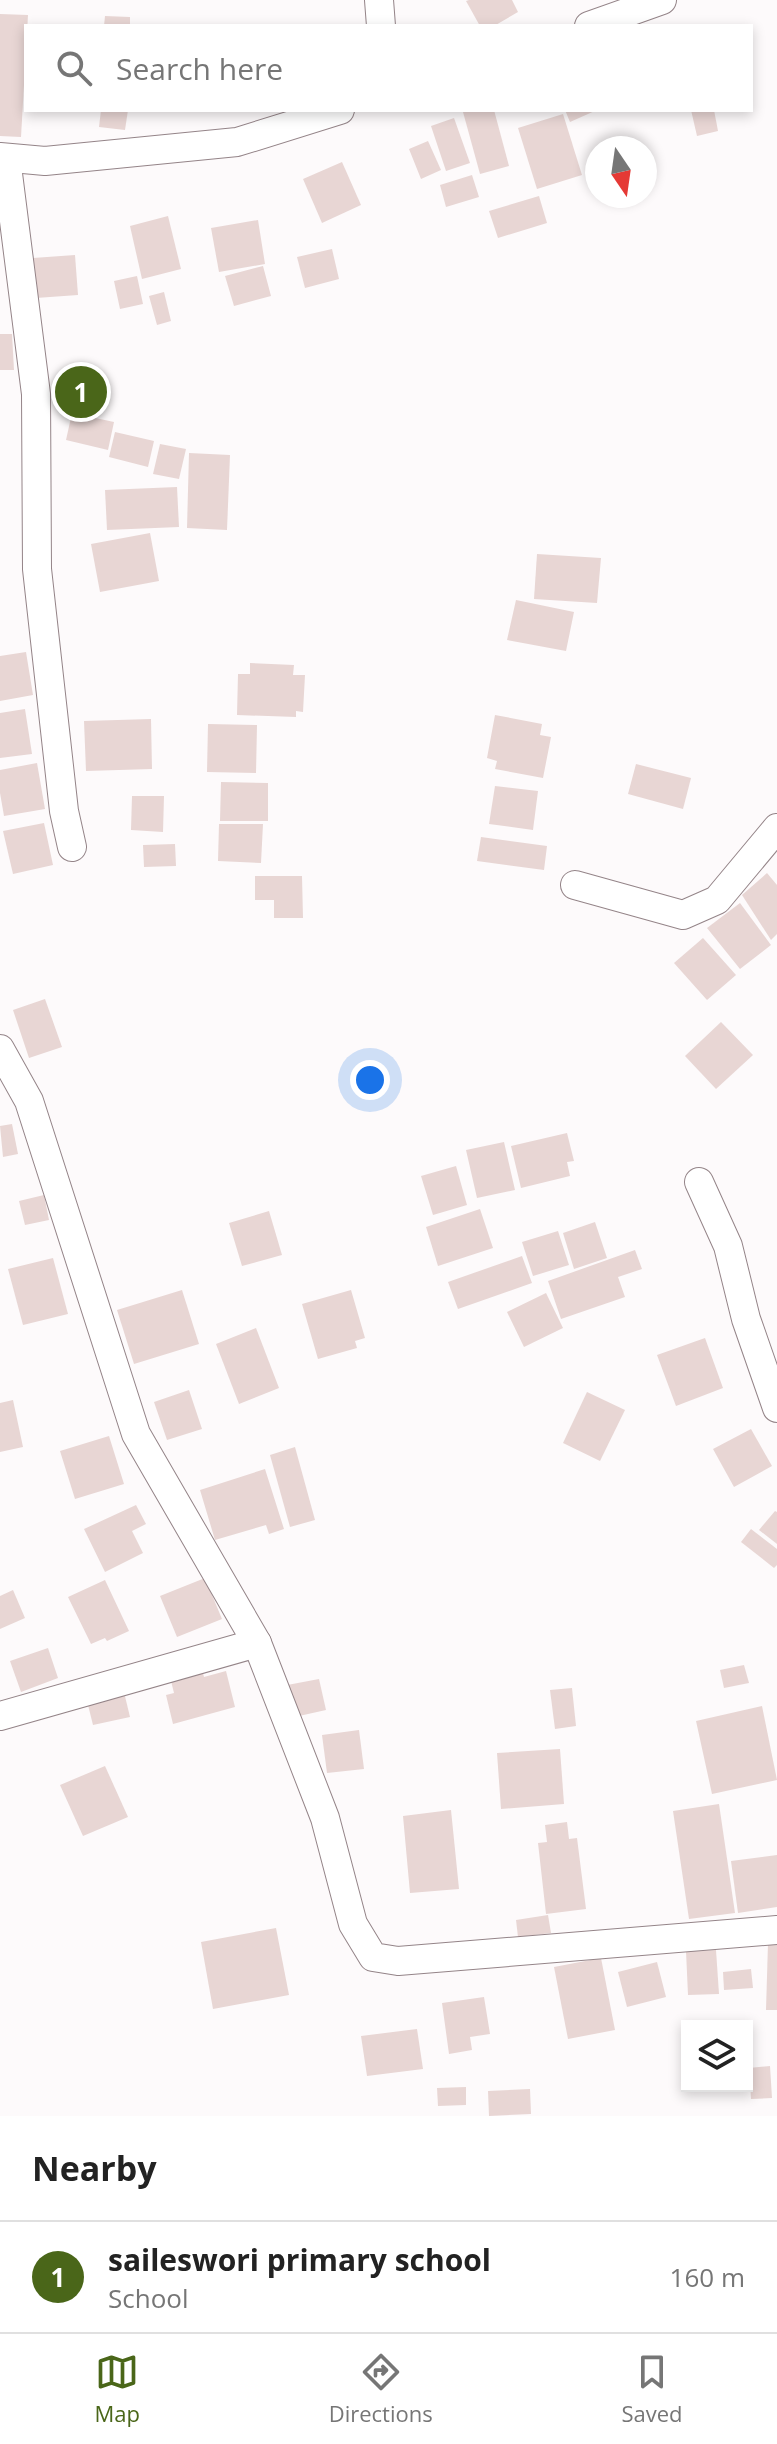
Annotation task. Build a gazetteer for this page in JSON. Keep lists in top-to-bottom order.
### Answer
{
  "north": "bottom",
  "page": {
    "search": "Search here",
    "pins": "1",
    "heading": "Nearby",
    "list": [
      {
        "mark": "1",
        "name": "saileswori primary school",
        "note": "School",
        "value": "160 m"
      }
    ],
    "nav": ["Map", "Directions", "Saved"]
  }
}
